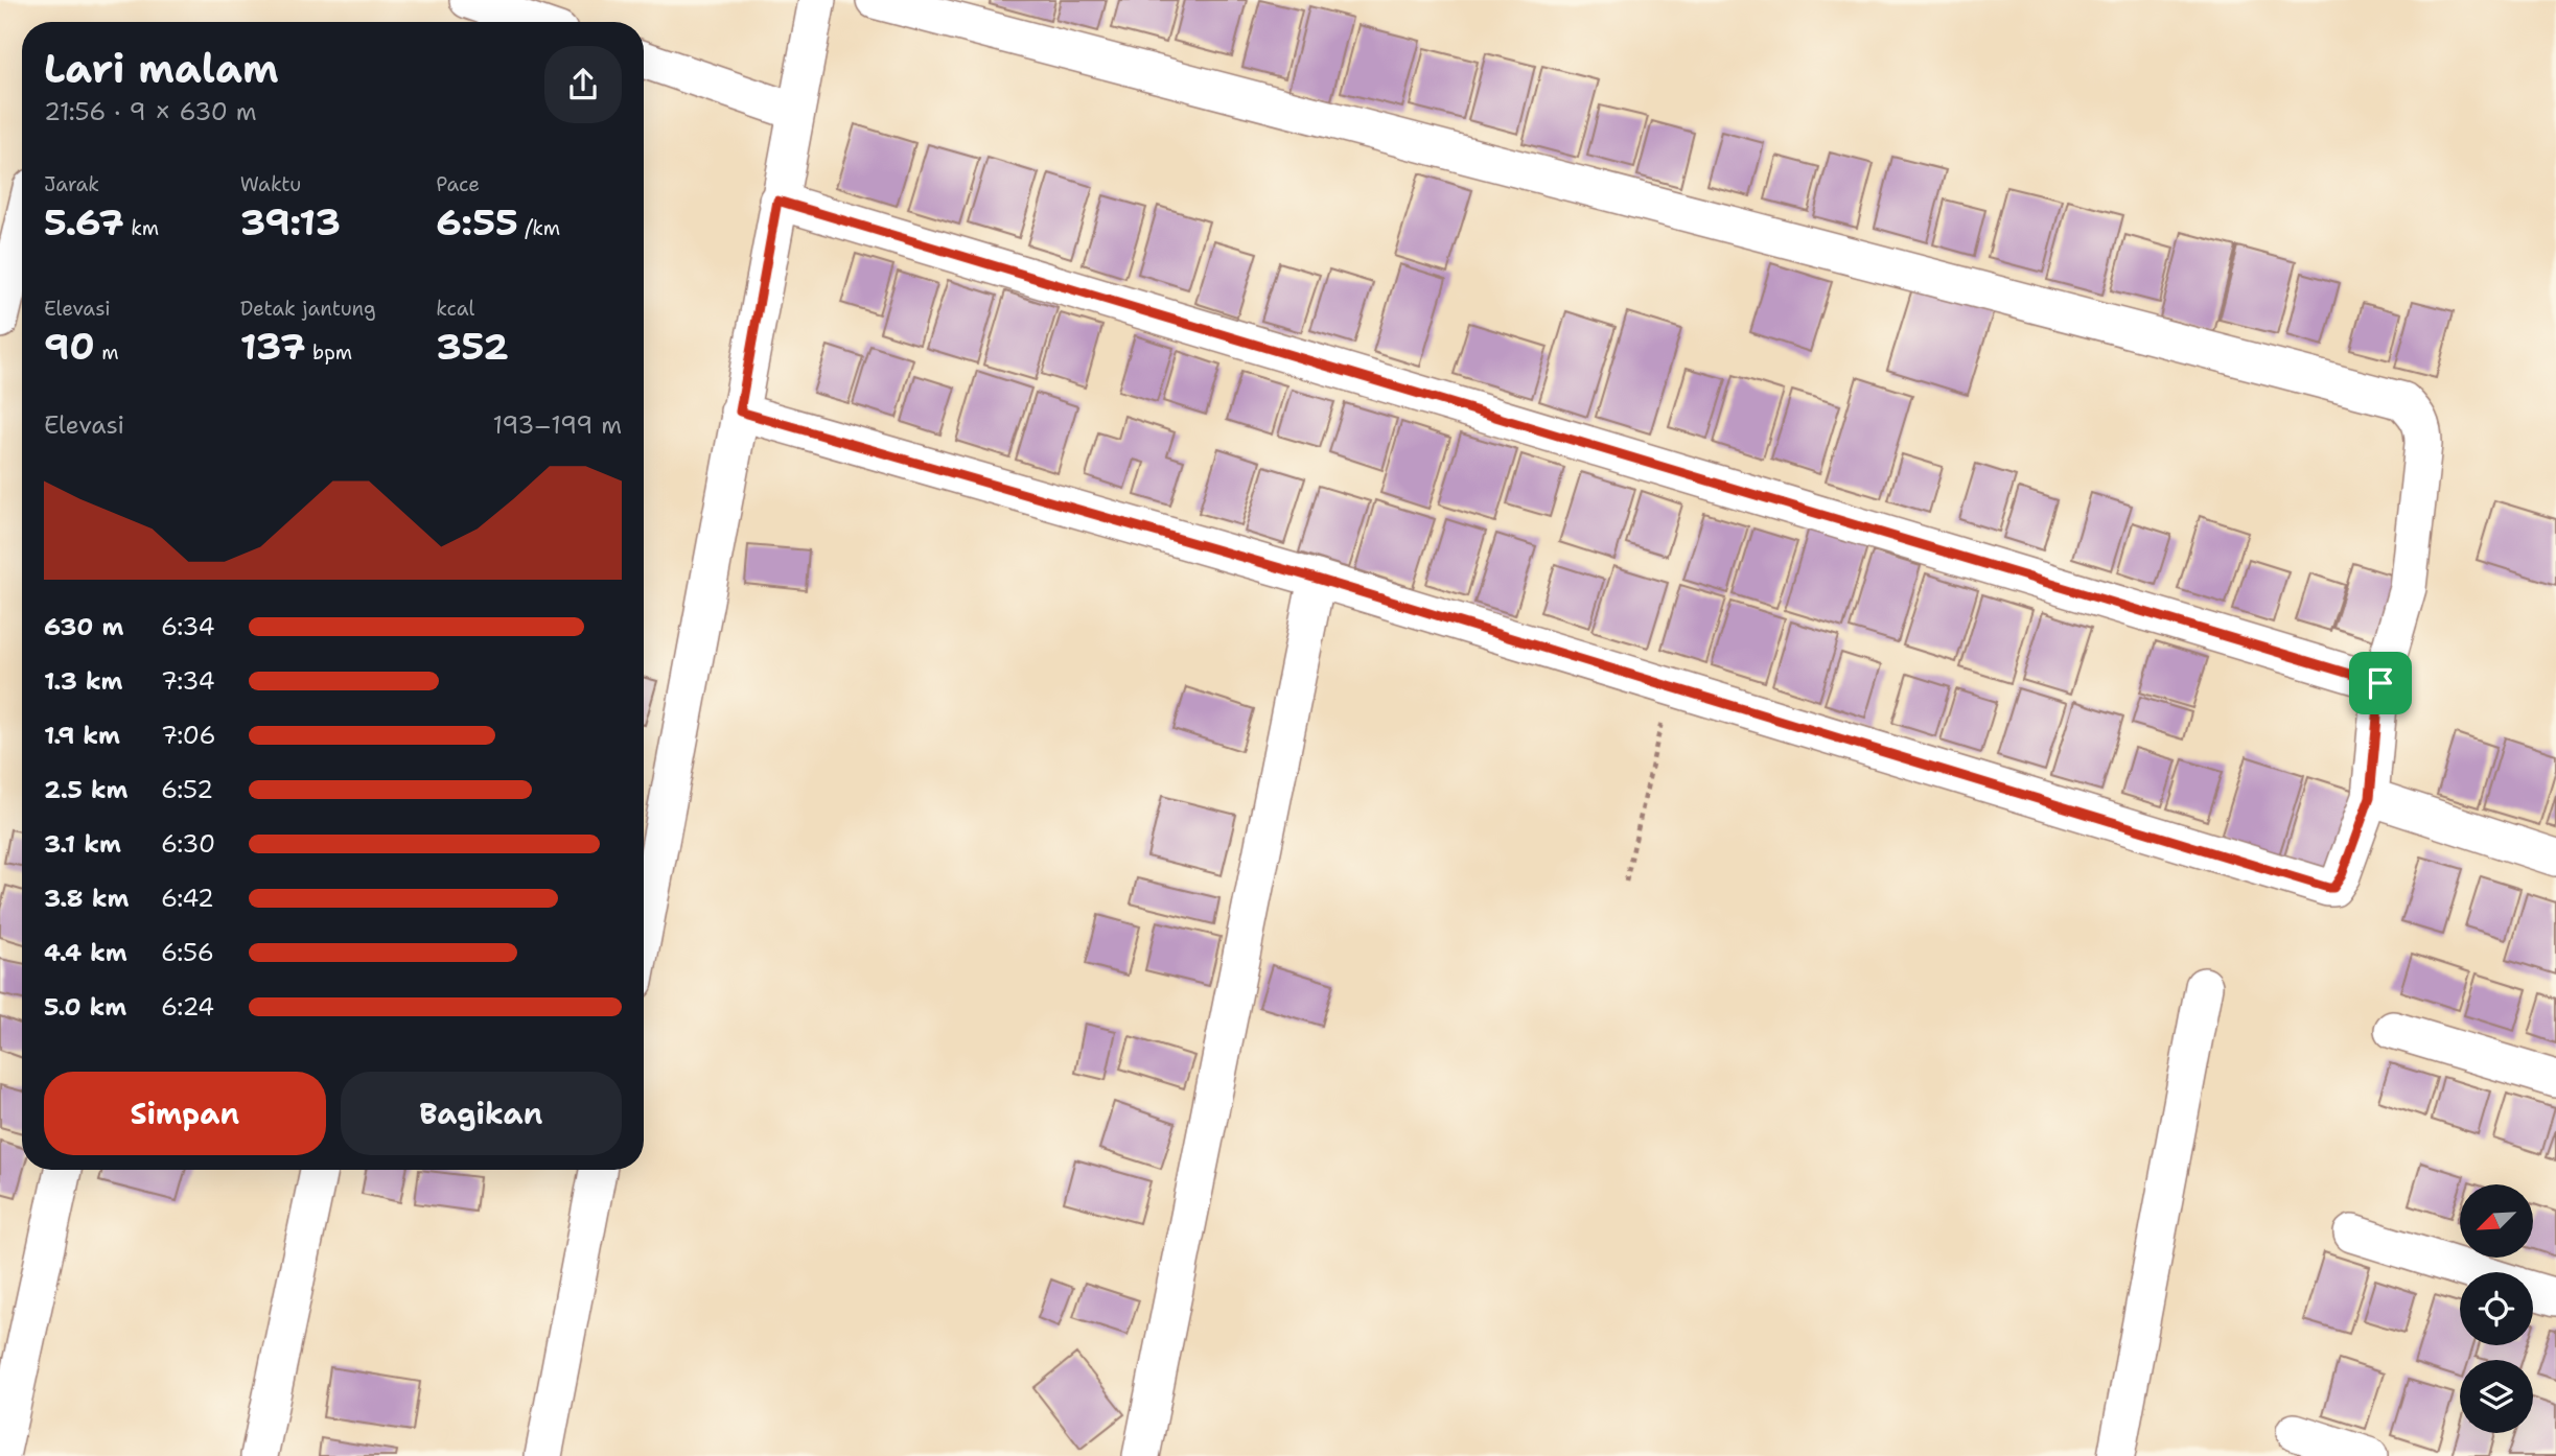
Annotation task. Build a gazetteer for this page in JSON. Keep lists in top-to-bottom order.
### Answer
{
  "north": "bottom left",
  "page": {
    "heading": ["Lari malam", "21:56 · 9 × 630 m"],
    "stats": [
      ["Jarak", "5.67 km"],
      ["Waktu", "39:13"],
      ["Pace", "6:55 /km"],
      ["Elevasi", "90 m"],
      ["Detak jantung", "137 bpm"],
      ["kcal", "352"]
    ],
    "chart": ["Elevasi", "193–199 m"],
    "list": [
      {
        "name": "630 m",
        "note": "6:34"
      },
      {
        "name": "1.3 km",
        "note": "7:34"
      },
      {
        "name": "1.9 km",
        "note": "7:06"
      },
      {
        "name": "2.5 km",
        "note": "6:52"
      },
      {
        "name": "3.1 km",
        "note": "6:30"
      },
      {
        "name": "3.8 km",
        "note": "6:42"
      },
      {
        "name": "4.4 km",
        "note": "6:56"
      },
      {
        "name": "5.0 km",
        "note": "6:24"
      }
    ],
    "buttons": ["Simpan", "Bagikan"]
  }
}
